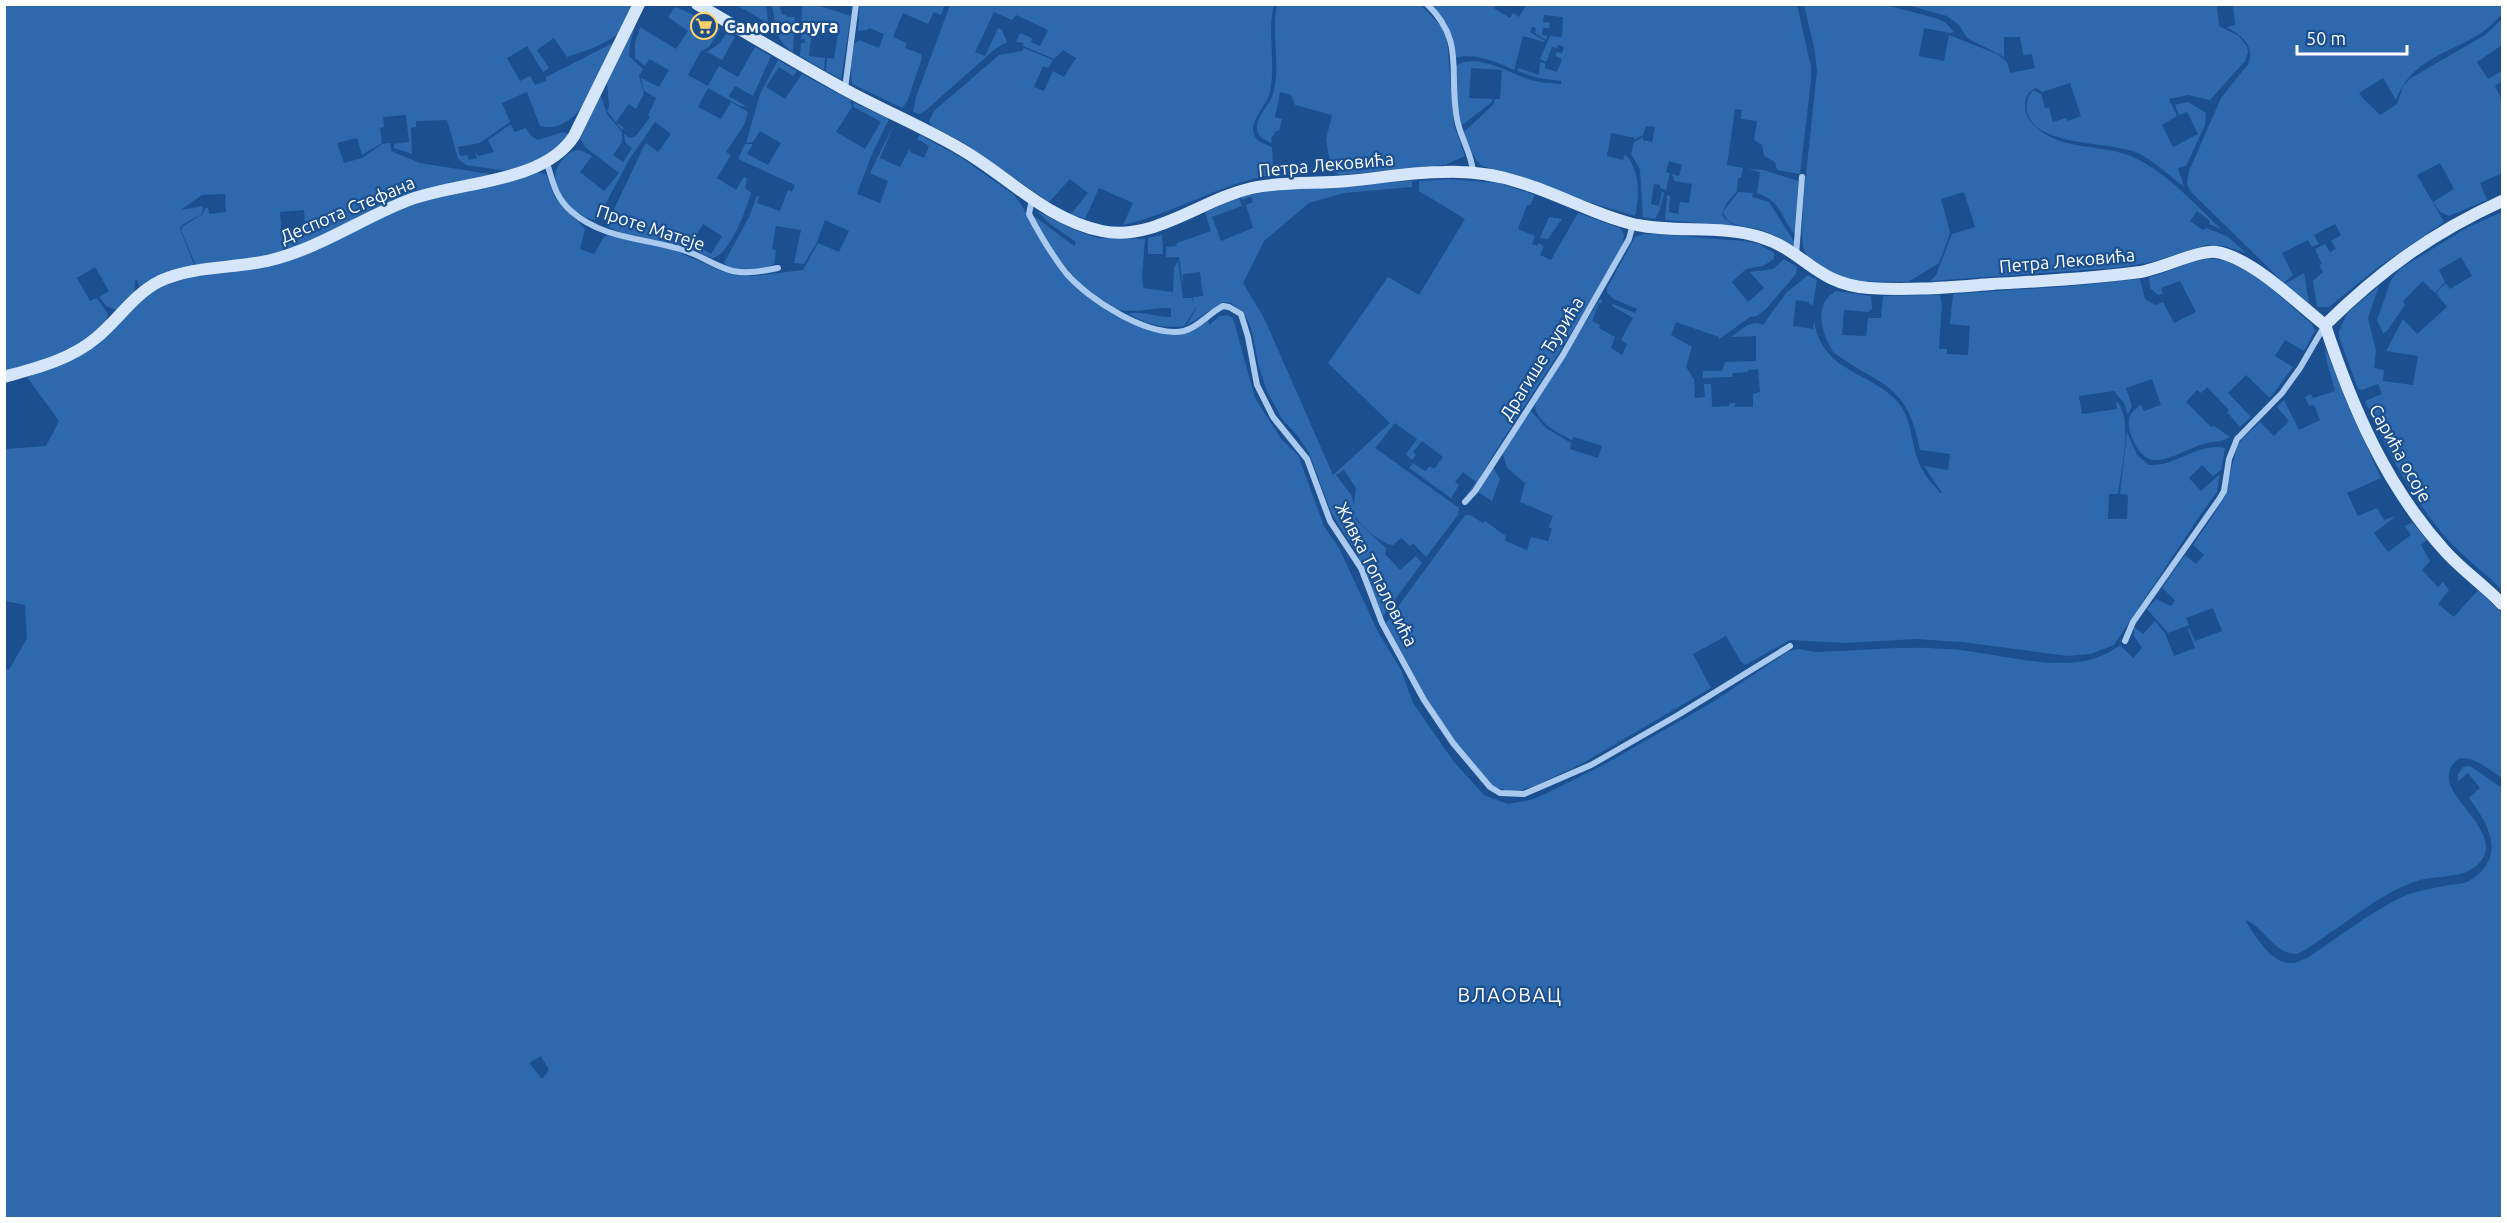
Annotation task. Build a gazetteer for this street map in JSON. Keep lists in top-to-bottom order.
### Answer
{
  "streets": {
    "street": [
      "Петра Лековића",
      "Деспота Стефана",
      "Проте Матеје",
      "Драгише Ђурића",
      "Сарића осоје",
      "Живка Топаловића"
    ]
  },
  "crossings": [
    ["Петра Лековића", "Драгише Ђурића"],
    ["Петра Лековића", "Сарића осоје"],
    ["Петра Лековића", "Живка Топаловића"],
    ["Деспота Стефана", "Проте Матеје"]
  ],
  "districts": ["ВЛАОВАЦ"],
  "places": {
    "supermarket": ["Самопослуга"]
  },
  "scale_bar": "50 m"
}
